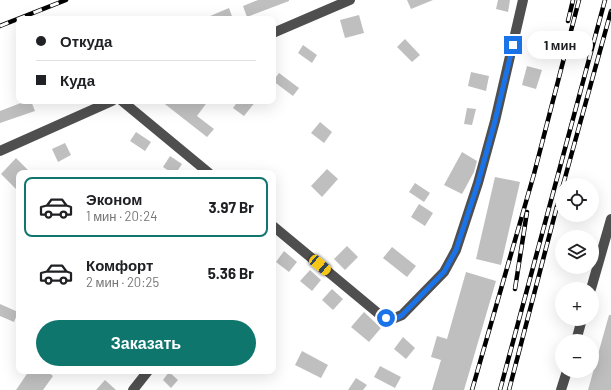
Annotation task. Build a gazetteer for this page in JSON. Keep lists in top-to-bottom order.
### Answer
{
  "page": {
    "banner": ["Откуда", "Куда"],
    "bubble": "1 мин",
    "list": [
      {
        "name": "Эконом",
        "note": "1 мин · 20:24",
        "value": "3.97 Br"
      },
      {
        "name": "Комфорт",
        "note": "2 мин · 20:25",
        "value": "5.36 Br"
      }
    ],
    "map_buttons": ["+", "−"],
    "buttons": "Заказать"
  }
}
